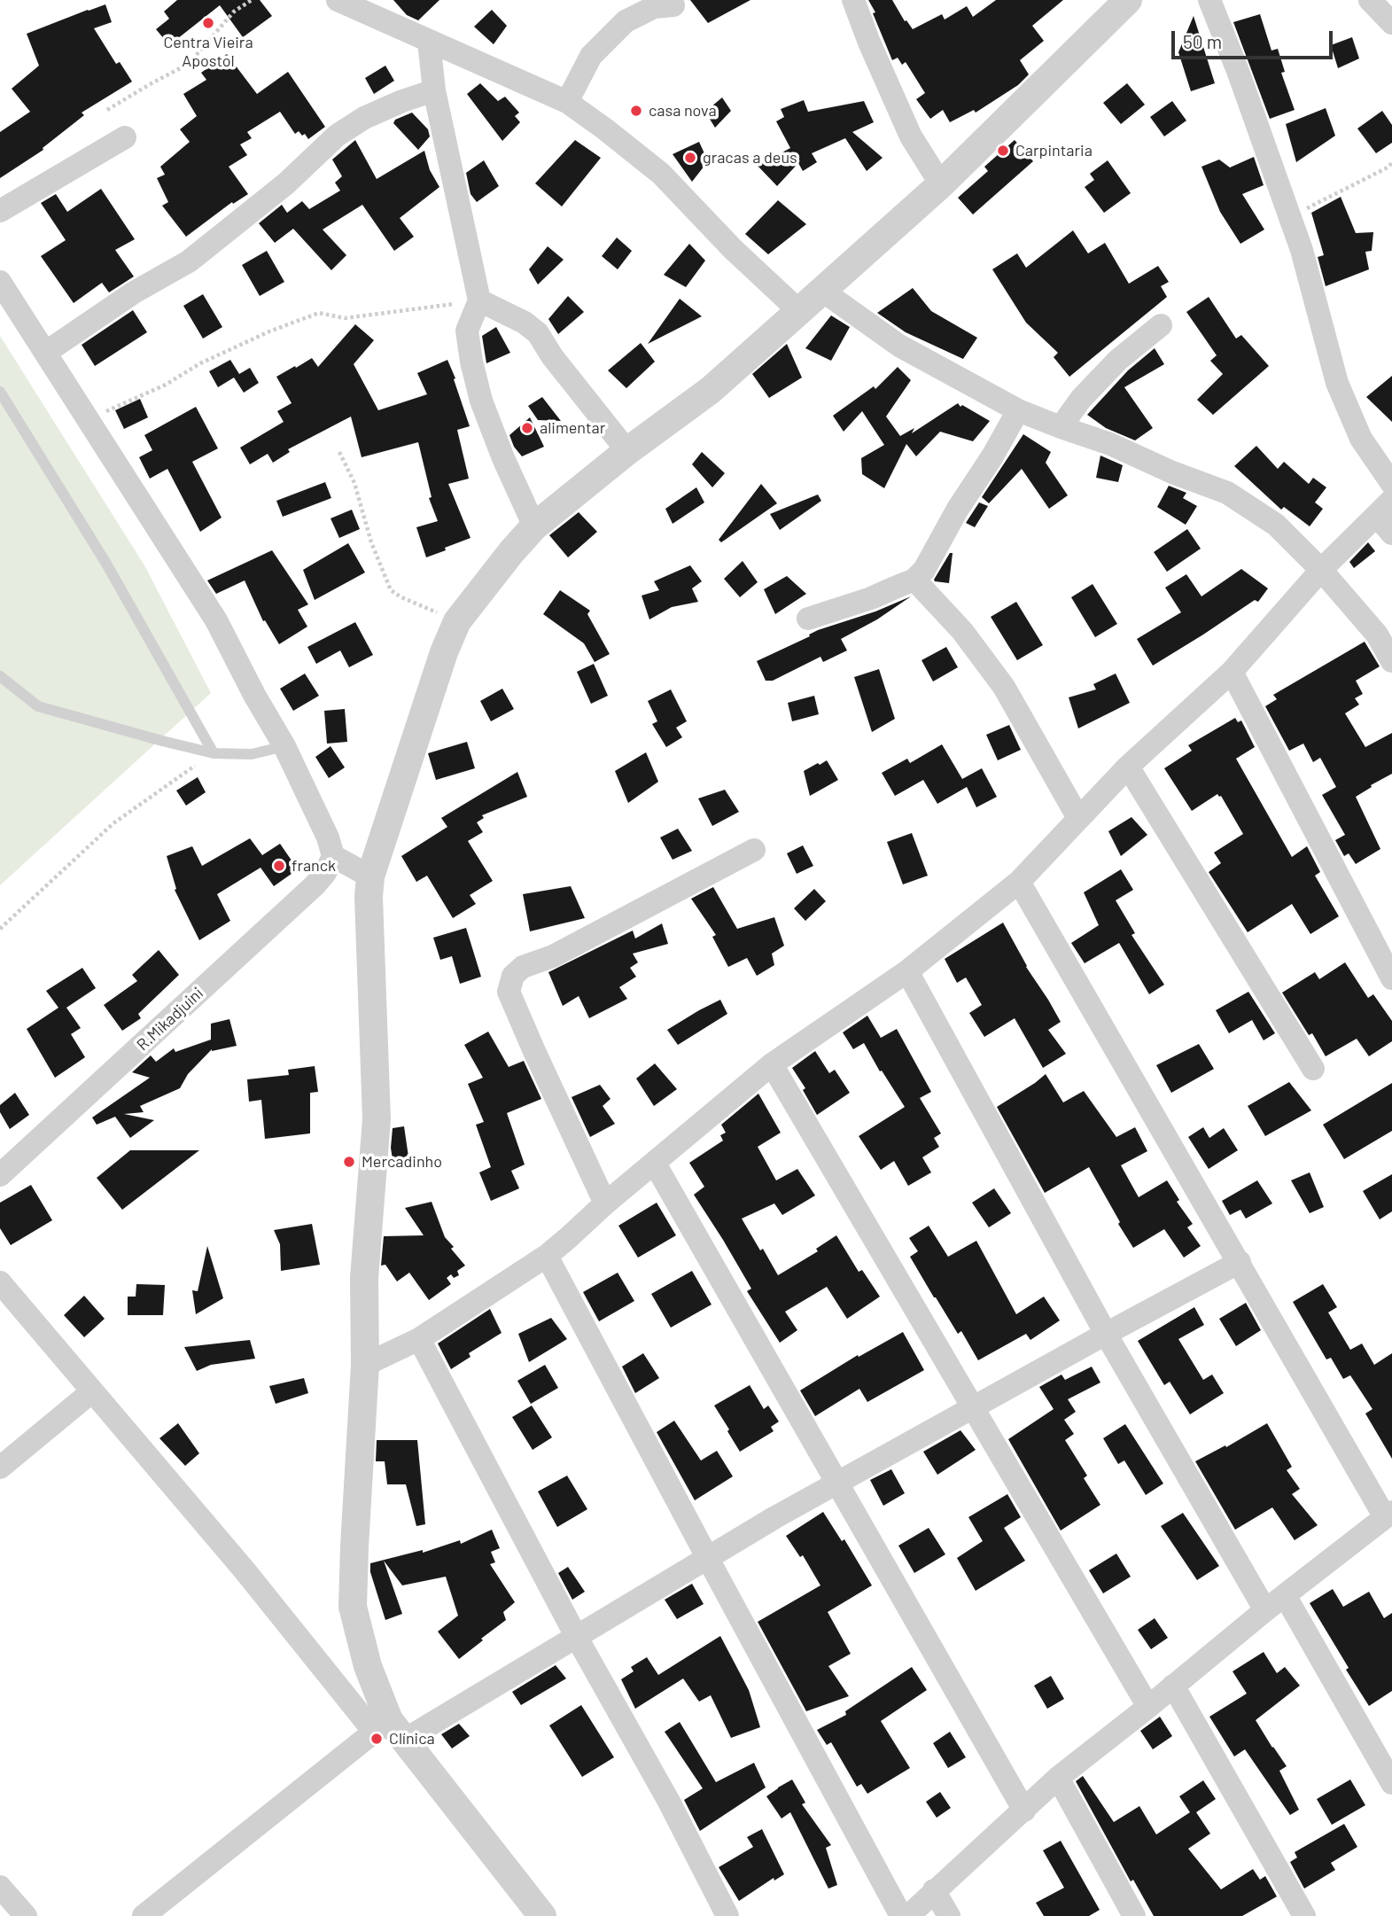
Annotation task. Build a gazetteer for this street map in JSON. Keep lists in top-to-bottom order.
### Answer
{
  "streets": {
    "street": ["R.Mikadjuini"]
  },
  "places": [
    "Centra Vieira Apostol",
    "casa nova",
    "Carpintaria",
    "gracas a deus",
    "alimentar",
    "franck",
    "Mercadinho",
    "Clínica"
  ],
  "scale_bar": "50 m"
}
